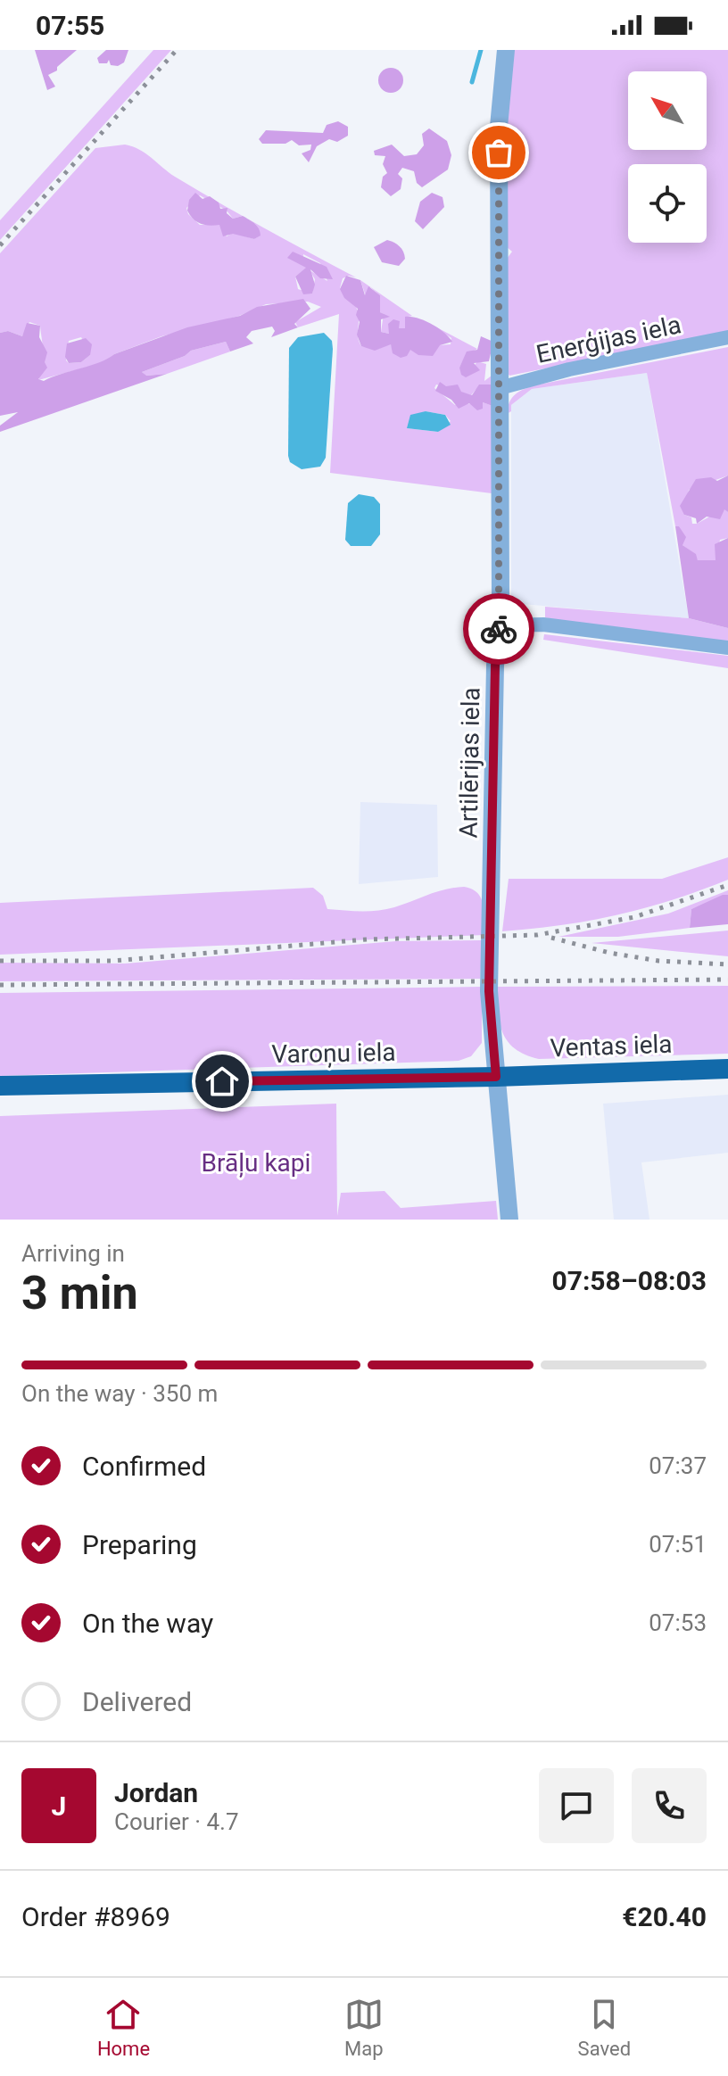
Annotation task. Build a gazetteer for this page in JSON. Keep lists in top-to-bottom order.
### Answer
{
  "streets": {
    "highway": ["Ventas iela", "Varoņu iela"],
    "street": ["Enerģijas iela", "Artilērijas iela"]
  },
  "crossings": [
    ["Enerģijas iela", "Artilērijas iela"],
    ["Artilērijas iela", "Ventas iela"],
    ["Artilērijas iela", "Varoņu iela"],
    ["Ventas iela", "Varoņu iela"]
  ],
  "parks": ["Brāļu kapi"],
  "north": "top left",
  "page": {
    "status": "07:55",
    "heading": ["3 min", "Arriving in", "07:58–08:03"],
    "panel": [
      "Jordan",
      "Courier · 4.7",
      "Order #8969",
      "€20.40"
    ],
    "bar": "On the way · 350 m",
    "list": [
      ["Confirmed", "07:37"],
      ["Preparing", "07:51"],
      ["On the way", "07:53"],
      "Delivered"
    ],
    "round": "J",
    "tabs": ["Home", "Map", "Saved"]
  }
}
